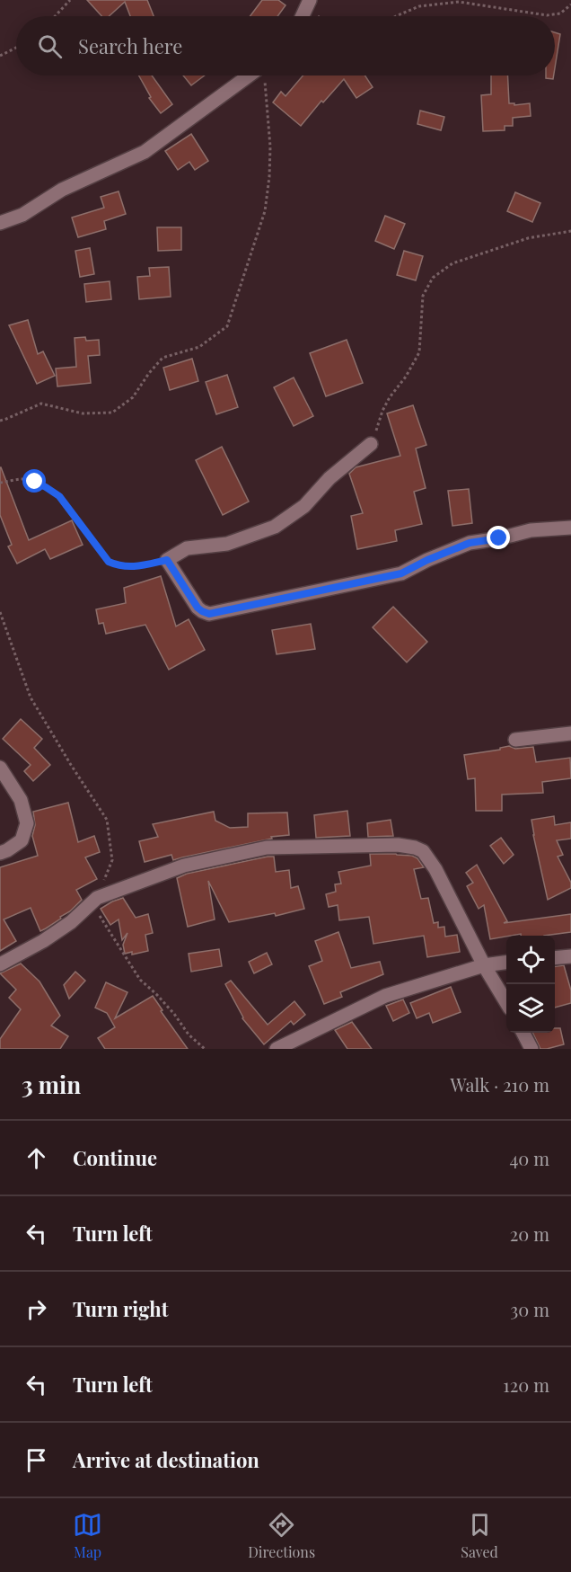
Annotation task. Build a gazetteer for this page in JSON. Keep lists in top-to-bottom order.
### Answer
{
  "page": {
    "search": "Search here",
    "heading": ["3 min", "Walk · 210 m"],
    "list": [
      ["Continue", "40 m"],
      ["Turn left", "20 m"],
      ["Turn right", "30 m"],
      ["Turn left", "120 m"],
      "Arrive at destination"
    ],
    "nav": ["Map", "Directions", "Saved"]
  }
}
